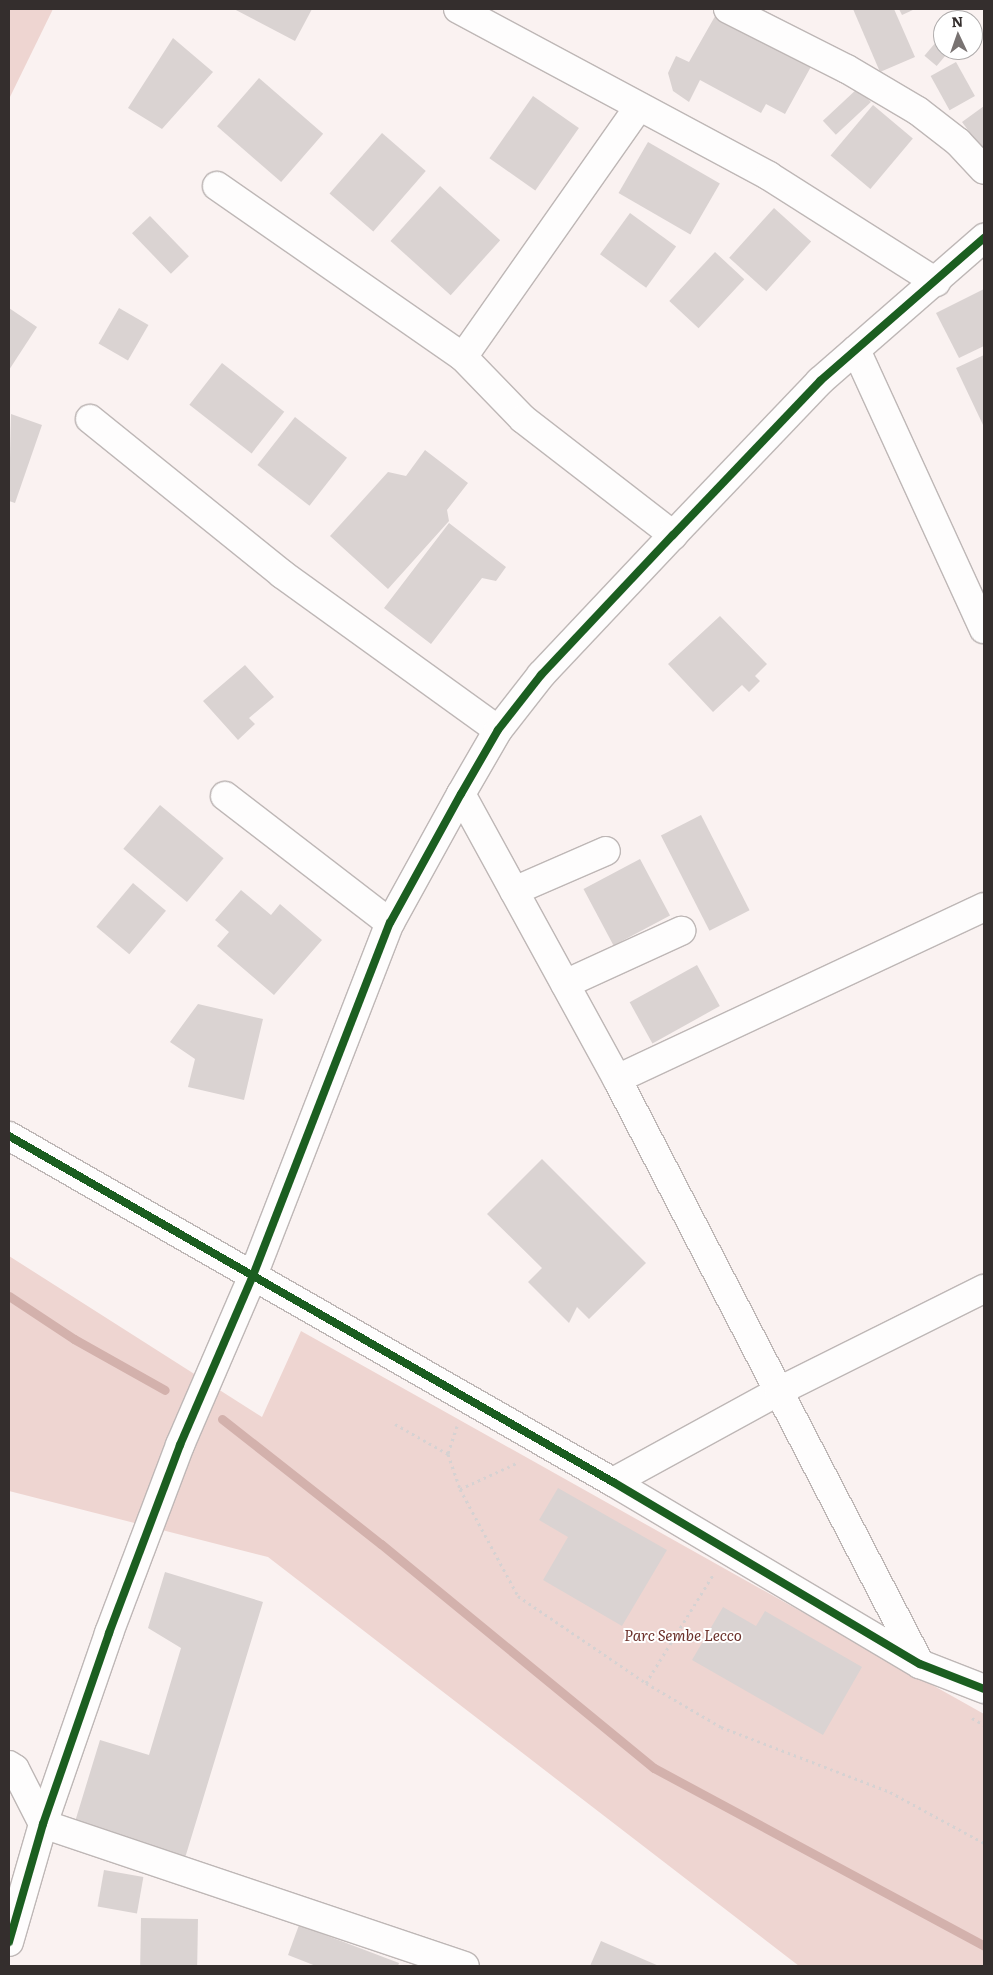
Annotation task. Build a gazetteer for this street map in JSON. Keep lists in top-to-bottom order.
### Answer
{
  "parks": ["Parc Sembe Lecco"],
  "north": "top"
}
